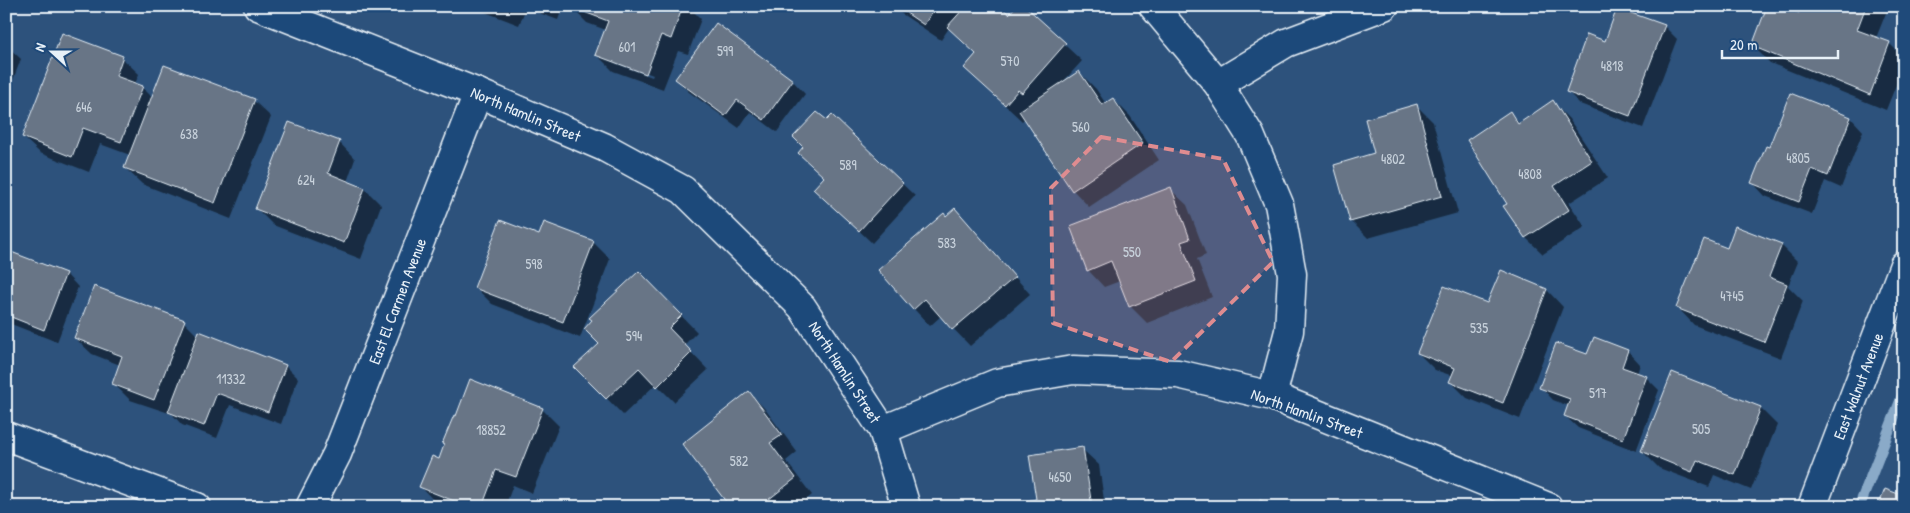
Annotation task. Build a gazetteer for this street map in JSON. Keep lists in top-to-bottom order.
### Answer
{
  "streets": {
    "street": ["North Hamlin Street", "East El Carmen Avenue", "East Walnut Avenue"]
  },
  "crossings": [
    ["North Hamlin Street", "East El Carmen Avenue"]
  ],
  "house_numbers": [
    "601",
    "599",
    "570",
    "4818",
    "646",
    "560",
    "638",
    "4805",
    "4802",
    "589",
    "4808",
    "624",
    "583",
    "550",
    "598",
    "4745",
    "535",
    "594",
    "11332",
    "517",
    "505",
    "18852",
    "582",
    "4650"
  ],
  "scale_bar": "20 m",
  "north": "left"
}
